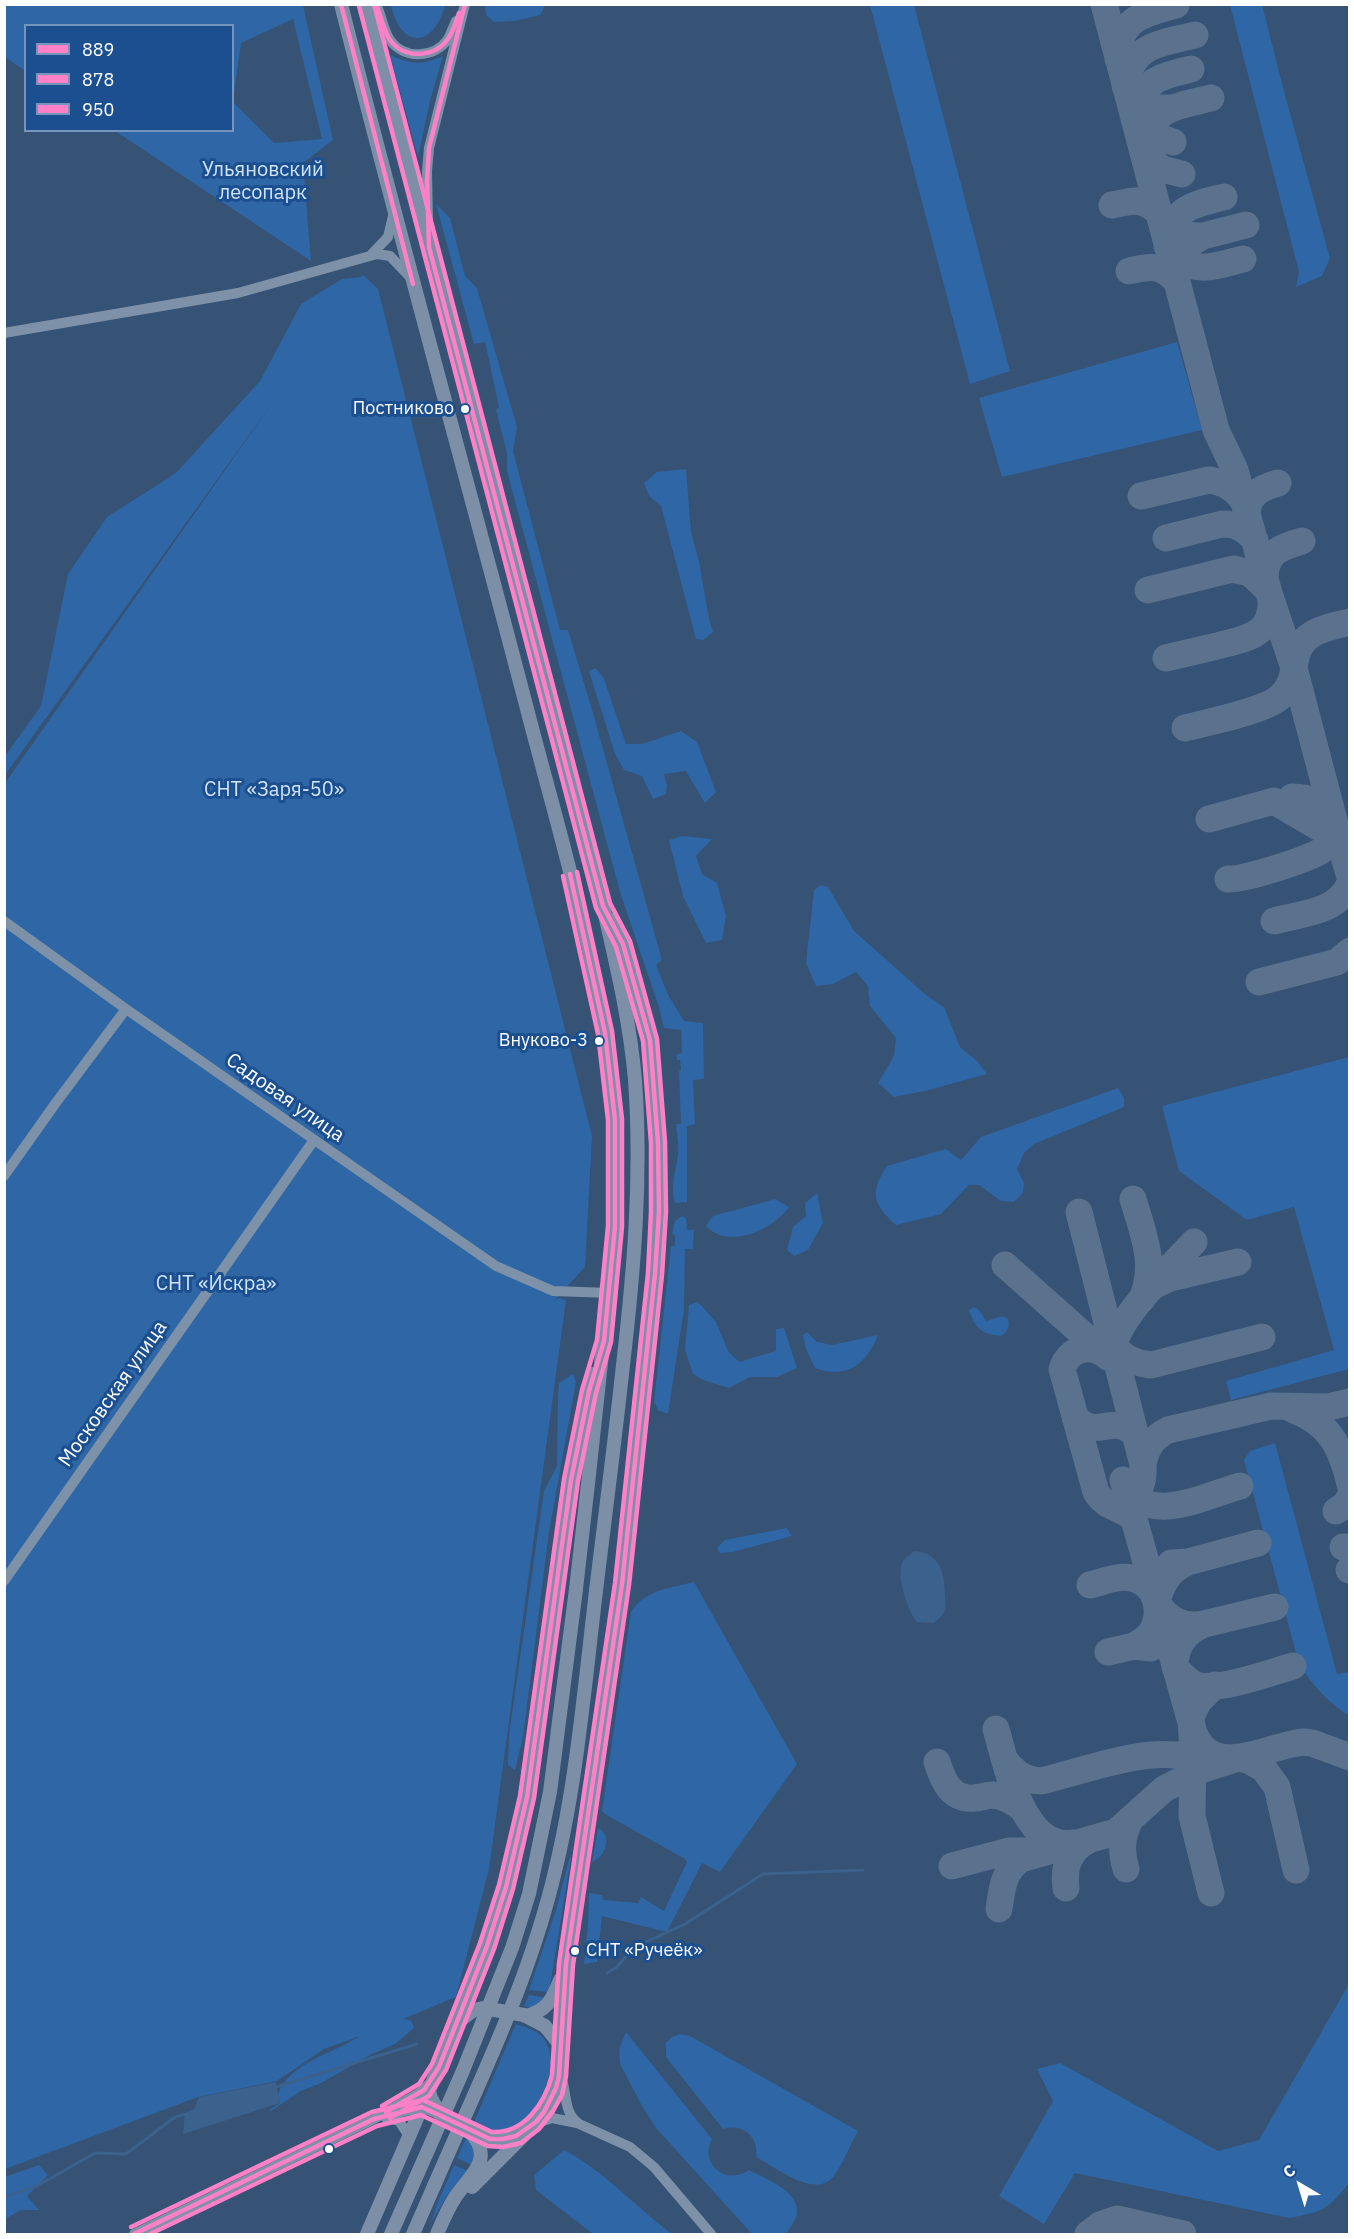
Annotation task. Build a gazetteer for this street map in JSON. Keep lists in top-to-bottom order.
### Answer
{
  "streets": {
    "street": ["Садовая улица", "Московская улица"]
  },
  "crossings": [
    ["Садовая улица", "Московская улица"]
  ],
  "parks": ["Ульяновский лесопарк", "СНТ «Заря-50»", "СНТ «Искра»"],
  "places": ["Постниково", "Внуково-3", "СНТ «Ручеёк»"],
  "lines": ["transit line 889", "transit line 878", "transit line 950"],
  "legend": ["889", "878", "950"],
  "north": "top left"
}
